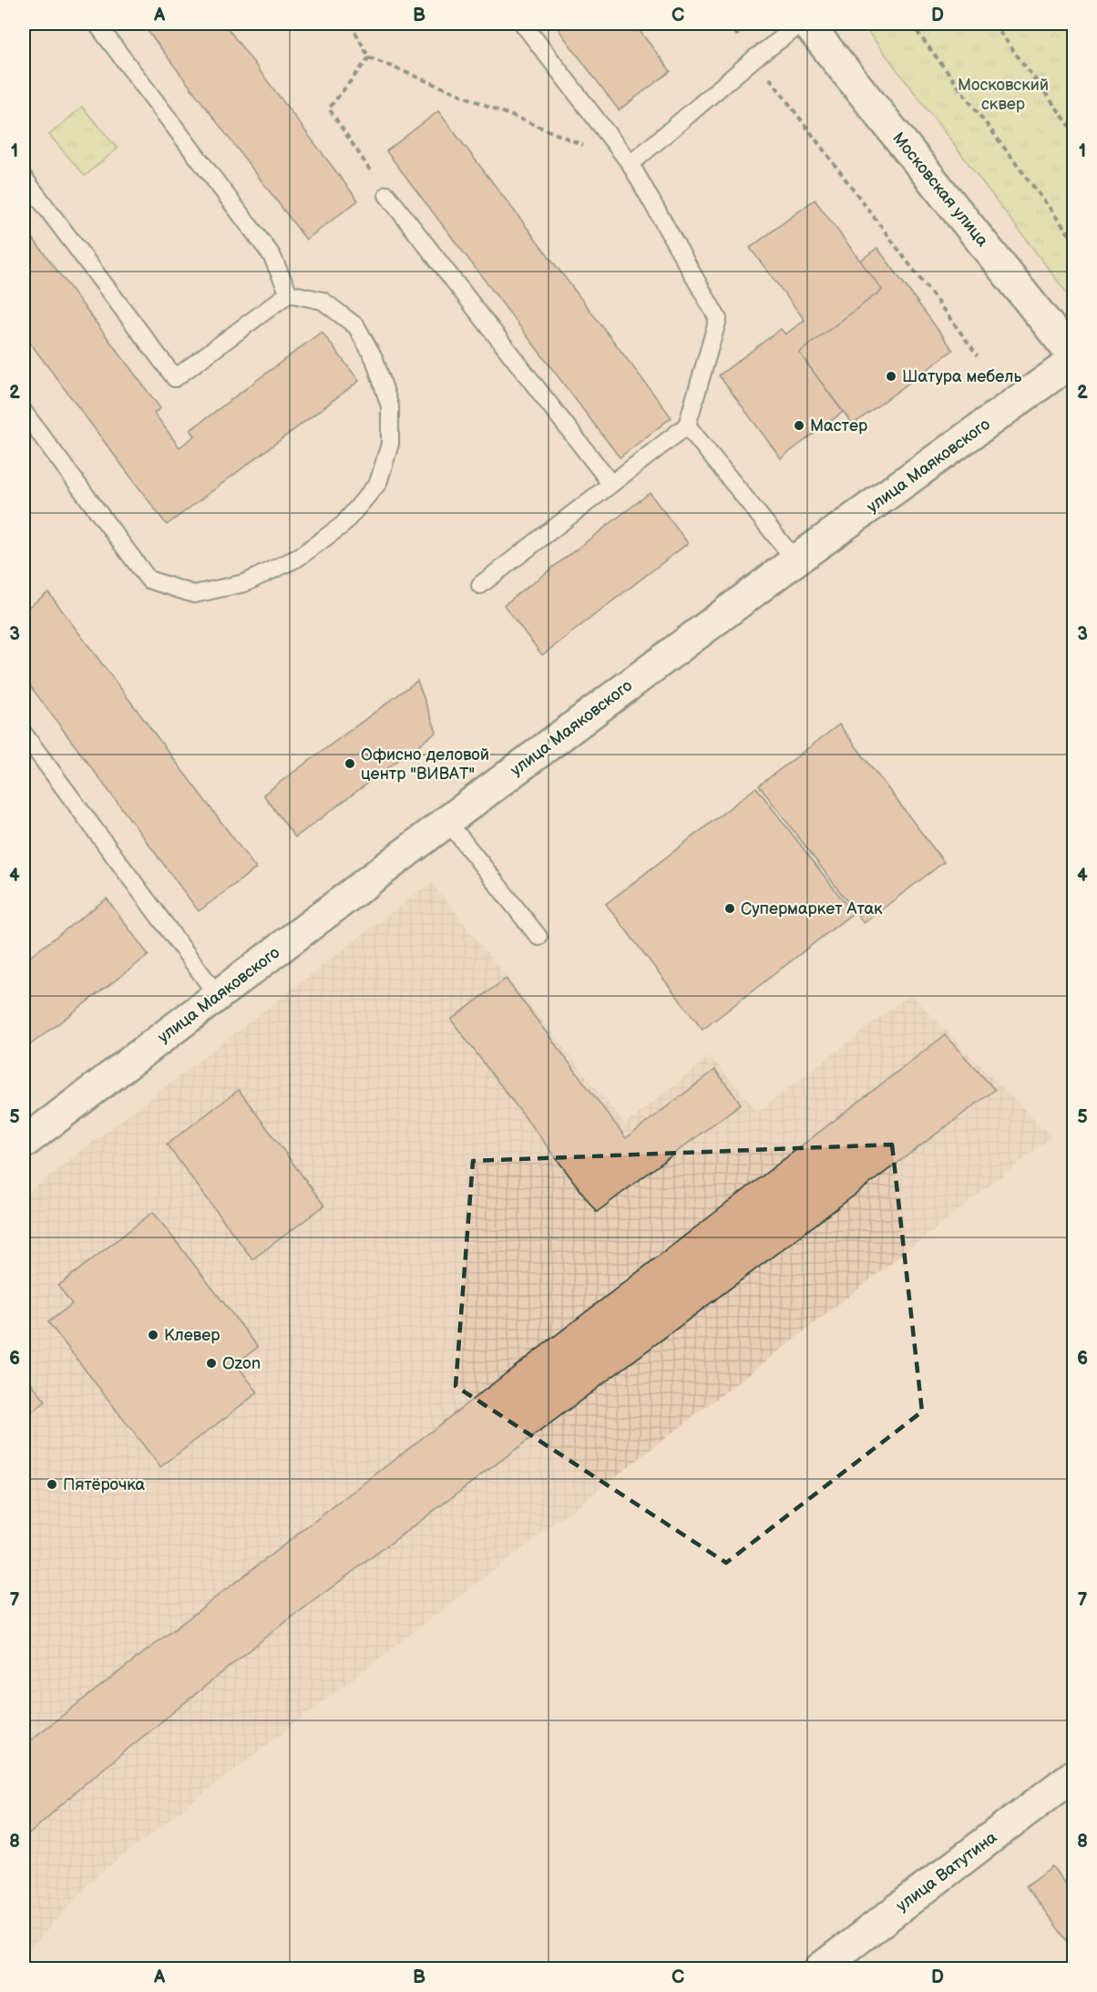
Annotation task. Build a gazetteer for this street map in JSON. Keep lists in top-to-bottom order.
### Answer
{
  "streets": {
    "street": ["Московская улица", "улица Маяковского", "улица Ватутина"]
  },
  "parks": ["Московский сквер"],
  "places": [
    "Шатура мебель",
    "Мастер",
    "Офисно деловой центр \"ВИВАТ\"",
    "Супермаркет Атак",
    "Клевер",
    "Ozon",
    "Пятёрочка"
  ],
  "grid": {
    "columns": [
      "A",
      "B",
      "C",
      "D"
    ],
    "rows": [
      "1",
      "2",
      "3",
      "4",
      "5",
      "6",
      "7",
      "8"
    ]
  }
}
